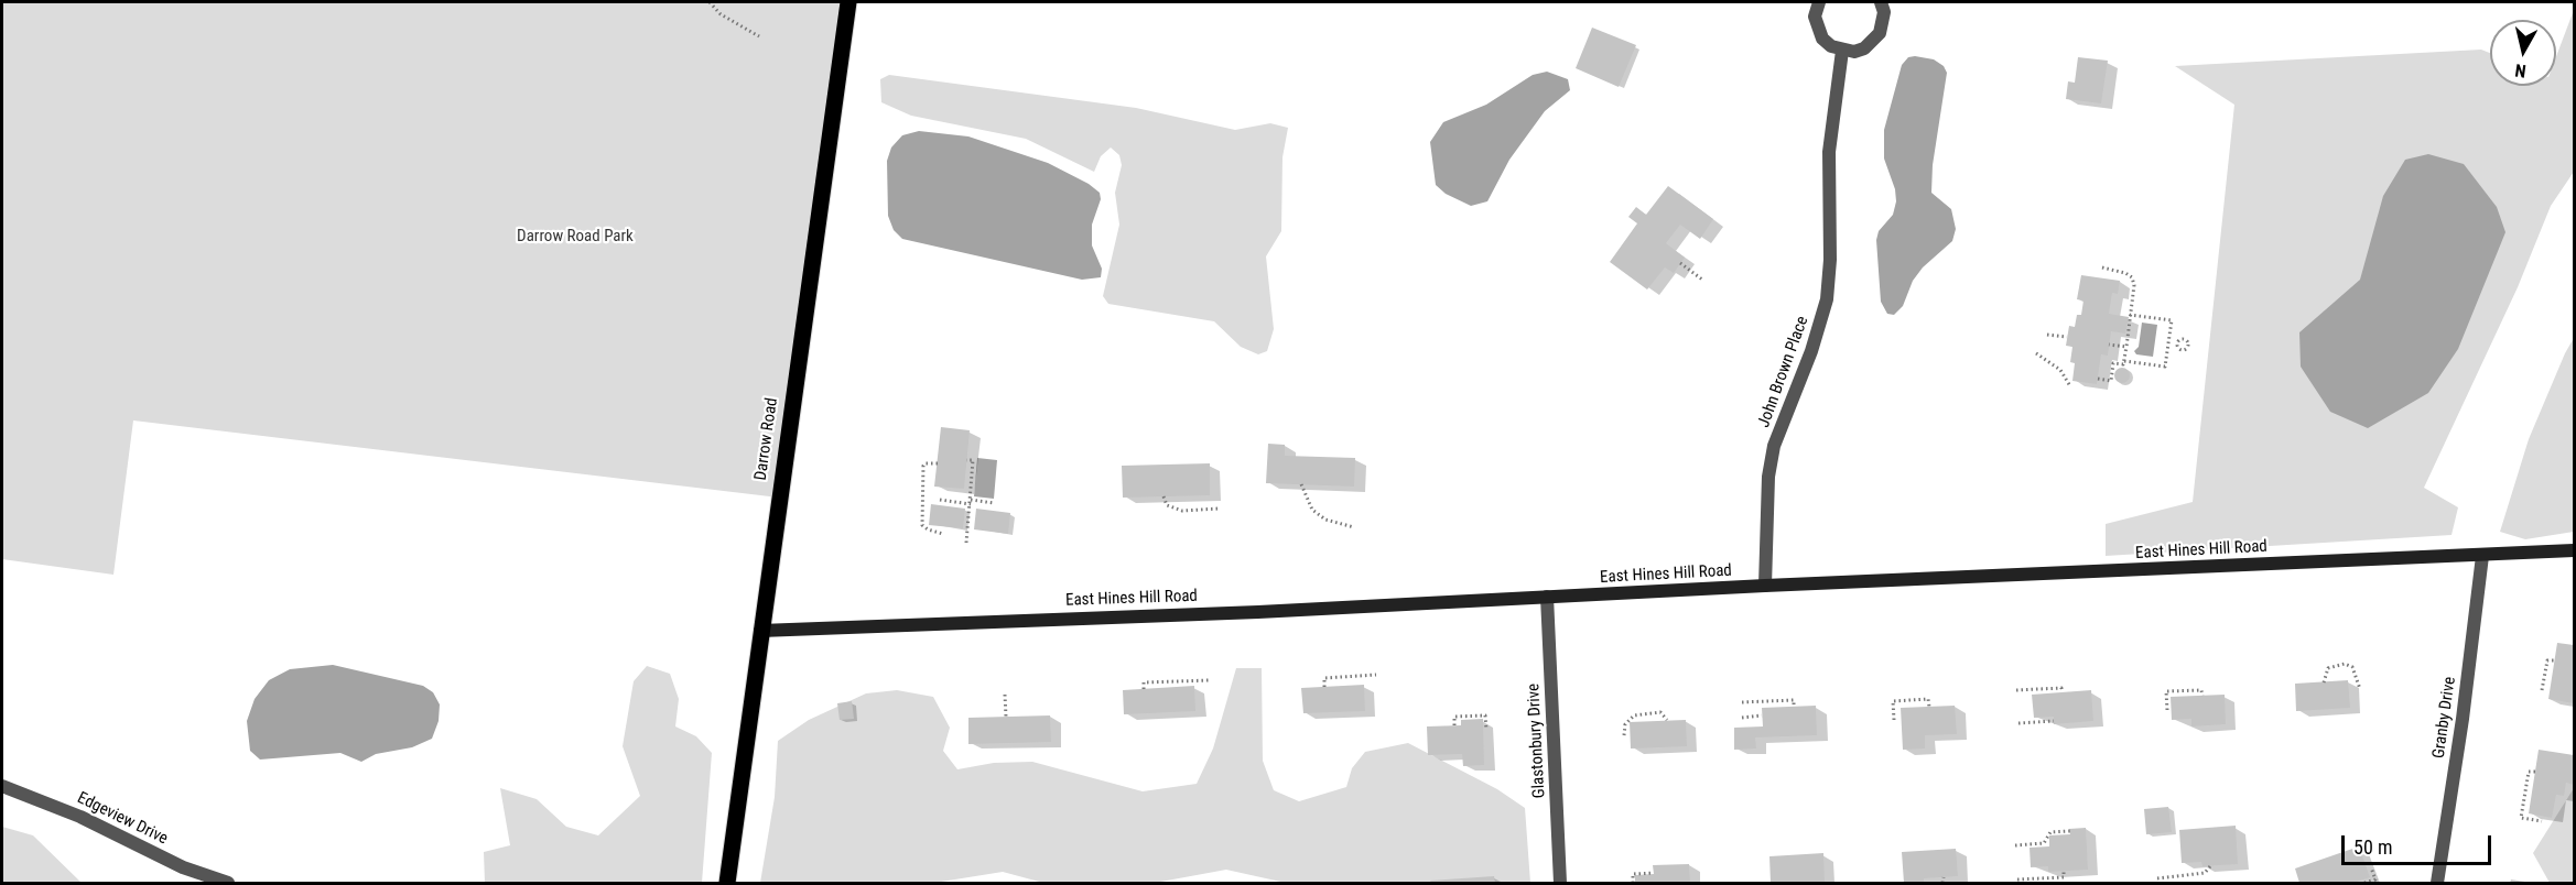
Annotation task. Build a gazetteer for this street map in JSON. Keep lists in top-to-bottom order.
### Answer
{
  "streets": {
    "main road": ["Darrow Road"],
    "street": [
      "John Brown Place",
      "East Hines Hill Road",
      "Granby Drive",
      "Glastonbury Drive",
      "Edgeview Drive"
    ]
  },
  "crossings": [
    ["John Brown Place", "East Hines Hill Road"],
    ["Darrow Road", "East Hines Hill Road"],
    ["East Hines Hill Road", "Granby Drive"],
    ["East Hines Hill Road", "Glastonbury Drive"]
  ],
  "parks": ["Darrow Road Park"],
  "scale_bar": "50 m",
  "north": "bottom"
}
